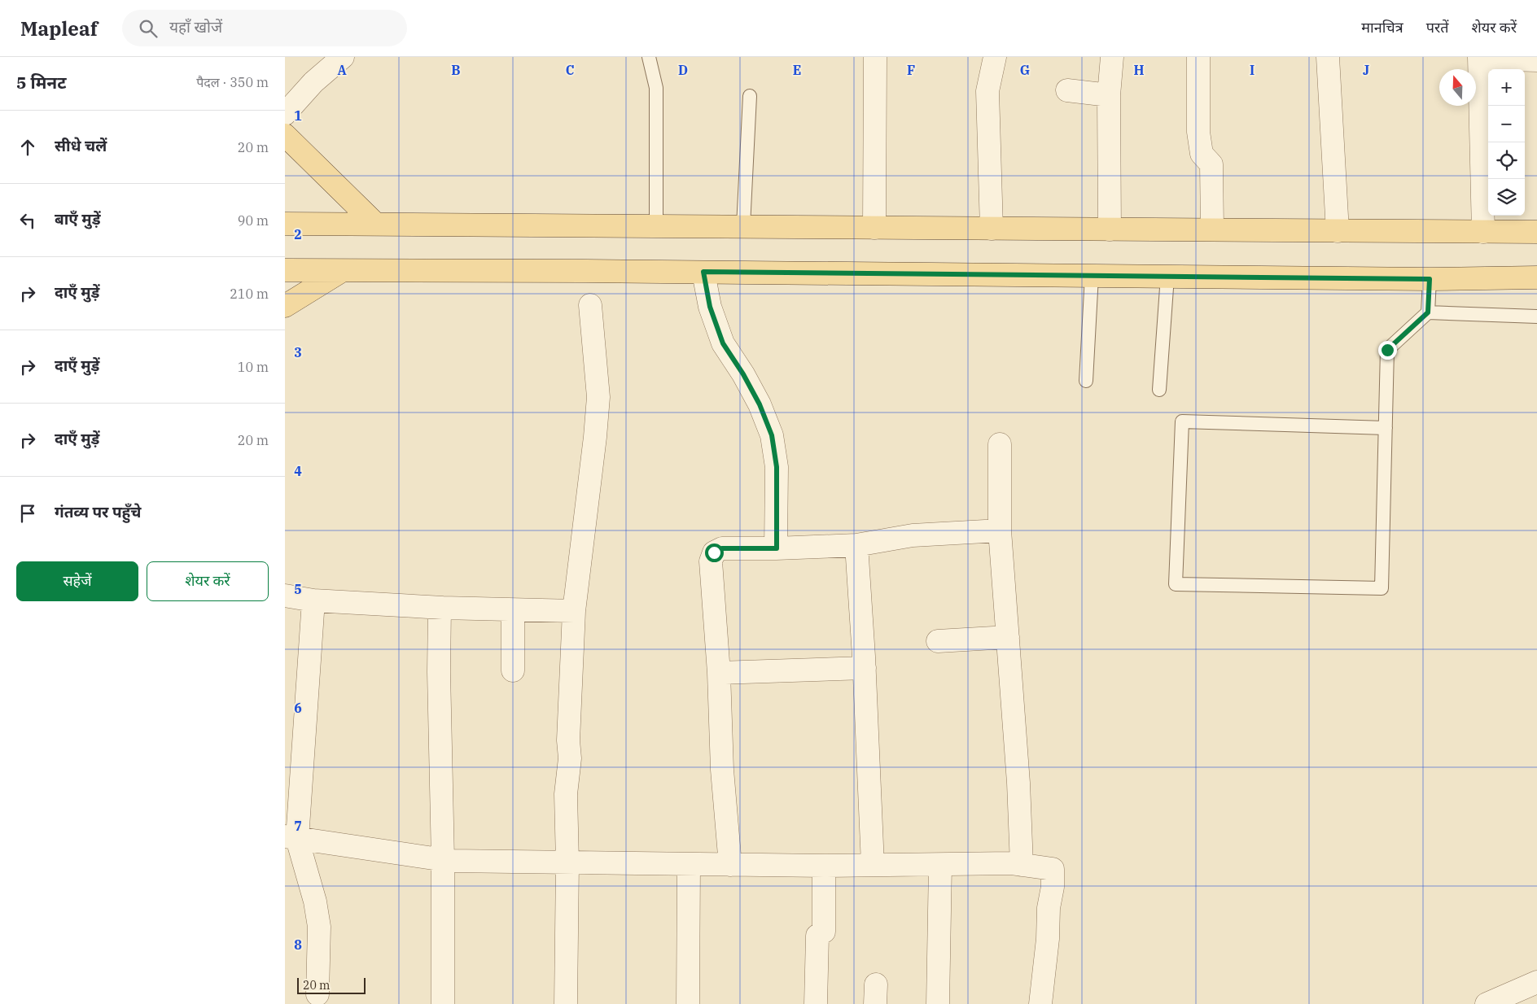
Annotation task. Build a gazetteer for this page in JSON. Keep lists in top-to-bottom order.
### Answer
{
  "scale_bar": "20 m",
  "north": "top",
  "page": {
    "header": "Mapleaf",
    "search": "यहाँ खोजें",
    "nav": ["मानचित्र", "परतें", "शेयर करें"],
    "heading": ["5 मिनट", "पैदल · 350 m"],
    "map_buttons": ["+", "−"],
    "list": [
      ["सीधे चलें", "20 m"],
      ["बाएँ मुड़ें", "90 m"],
      ["दाएँ मुड़ें", "210 m"],
      ["दाएँ मुड़ें", "10 m"],
      ["दाएँ मुड़ें", "20 m"],
      "गंतव्य पर पहुँचे"
    ],
    "buttons": ["सहेजें", "शेयर करें"],
    "scale": "20 m"
  },
  "grid": {
    "columns": [
      "A",
      "B",
      "C",
      "D",
      "E",
      "F",
      "G",
      "H",
      "I",
      "J"
    ],
    "rows": [
      "1",
      "2",
      "3",
      "4",
      "5",
      "6",
      "7",
      "8"
    ]
  }
}
